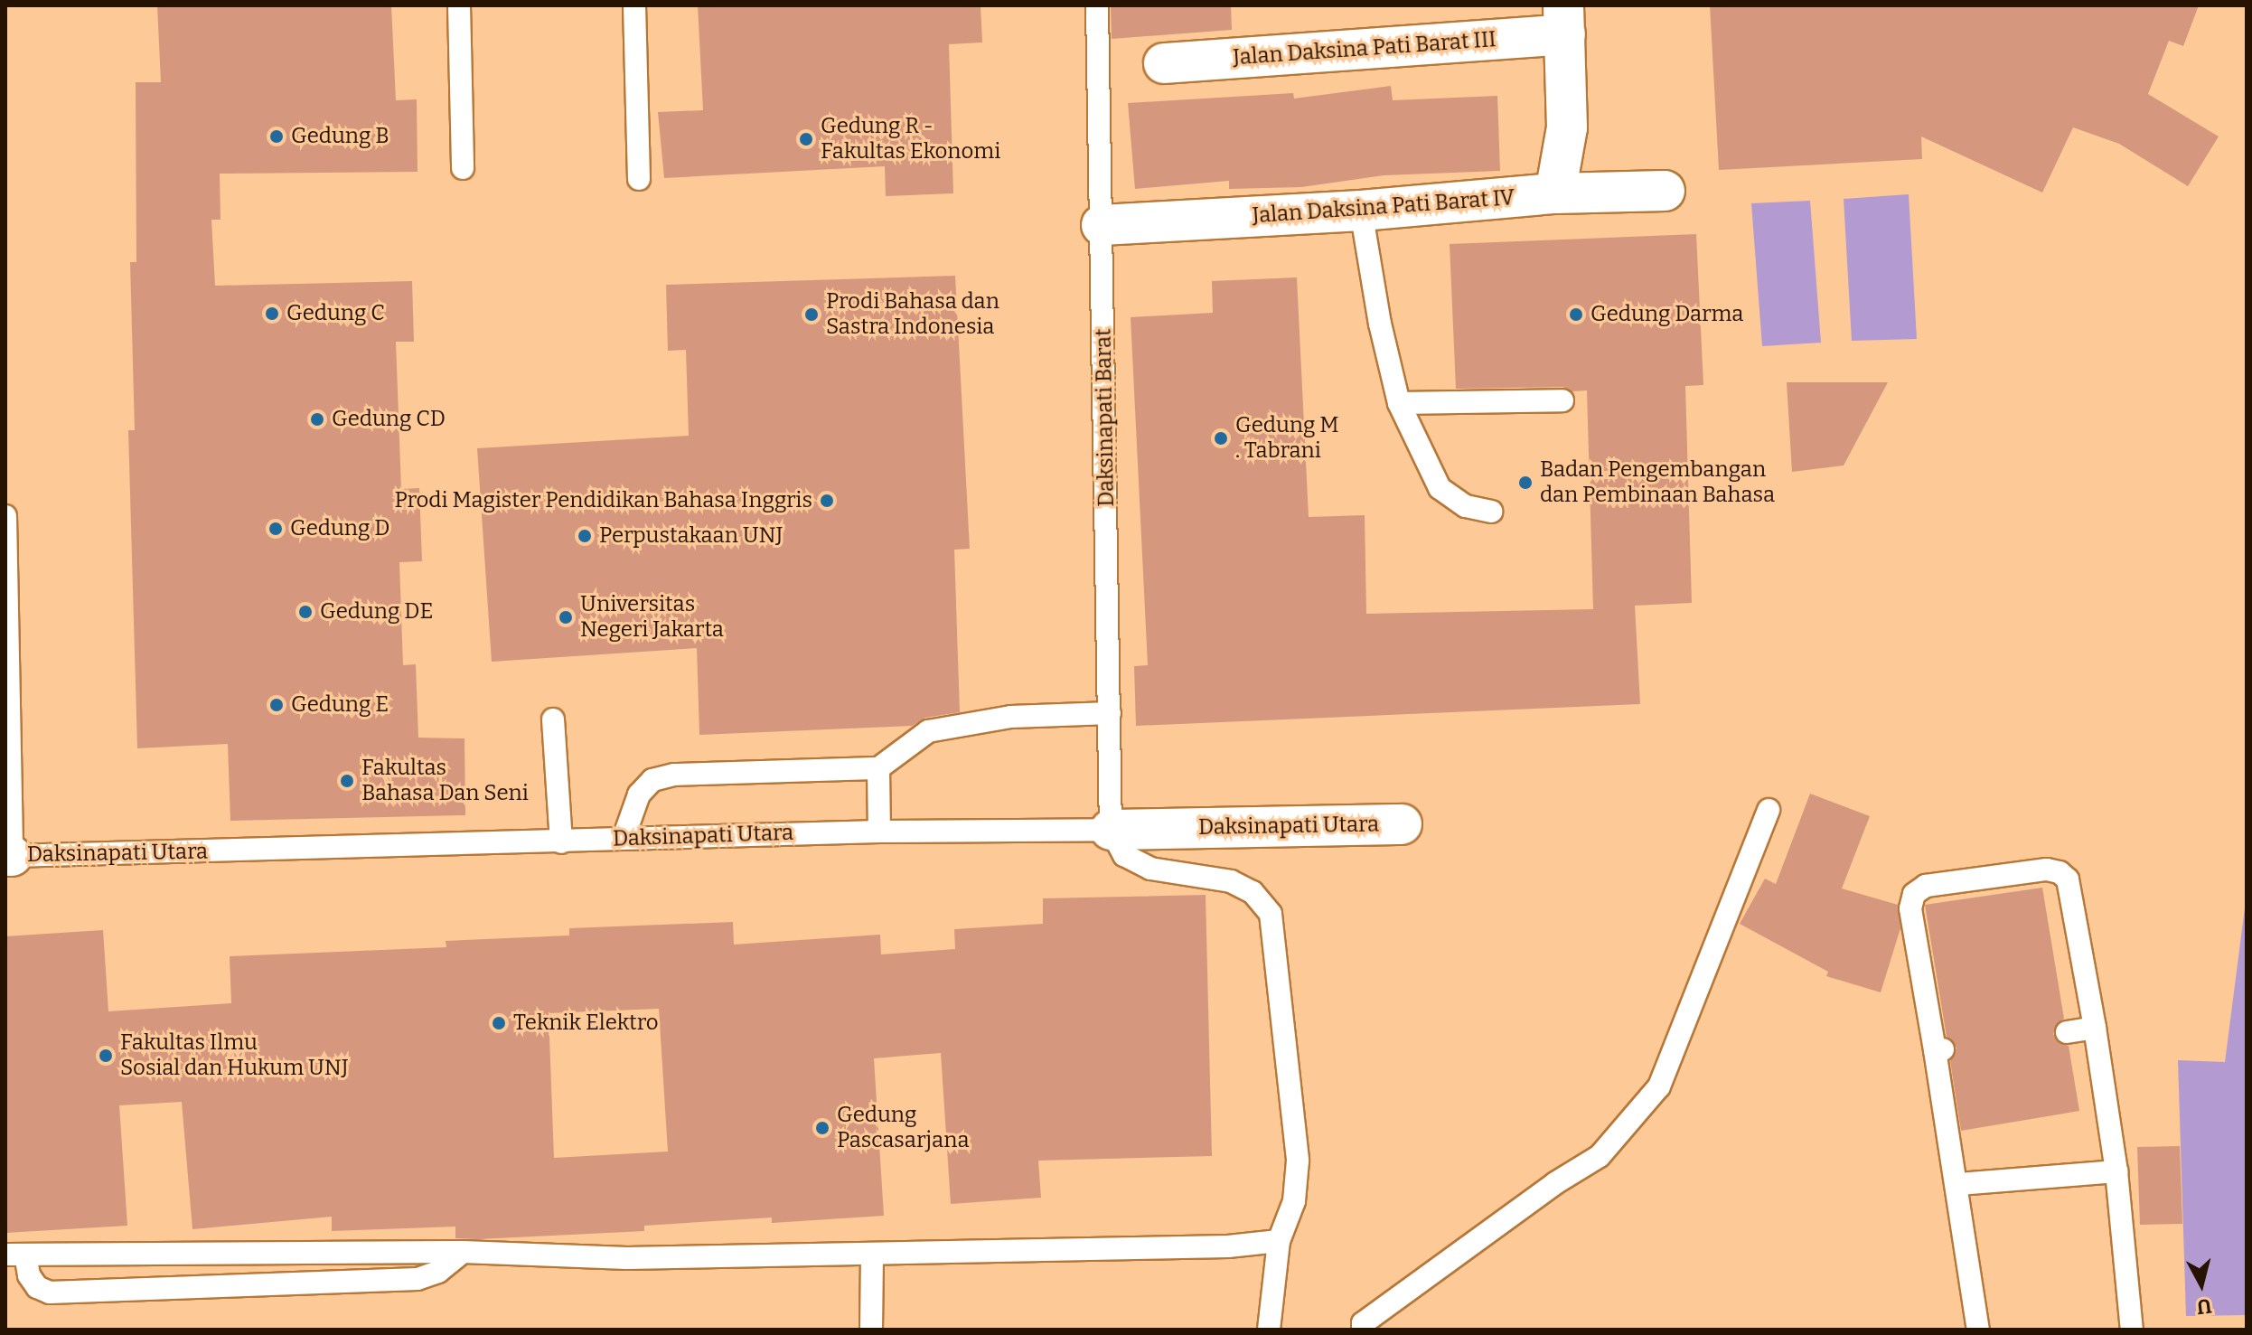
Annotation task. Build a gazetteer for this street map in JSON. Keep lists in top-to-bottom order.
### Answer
{
  "streets": {
    "street": ["Jalan Daksina Pati Barat III", "Jalan Daksina Pati Barat IV", "Daksinapati Utara"],
    "lane": ["Daksinapati Barat"]
  },
  "crossings": [
    ["Jalan Daksina Pati Barat IV", "Daksinapati Barat"],
    ["Daksinapati Barat", "Daksinapati Utara"]
  ],
  "places": [
    "Gedung B",
    "Gedung R - Fakultas Ekonomi",
    "Gedung C",
    "Prodi Bahasa dan Sastra Indonesia",
    "Gedung Darma",
    "Gedung CD",
    "Gedung M . Tabrani",
    "Badan Pengembangan dan Pembinaan Bahasa",
    "Prodi Magister Pendidikan Bahasa Inggris",
    "Gedung D",
    "Perpustakaan UNJ",
    "Gedung DE",
    "Universitas Negeri Jakarta",
    "Gedung E",
    "Fakultas Bahasa Dan Seni",
    "Teknik Elektro",
    "Fakultas Ilmu Sosial dan Hukum UNJ",
    "Gedung Pascasarjana"
  ],
  "north": "bottom"
}
